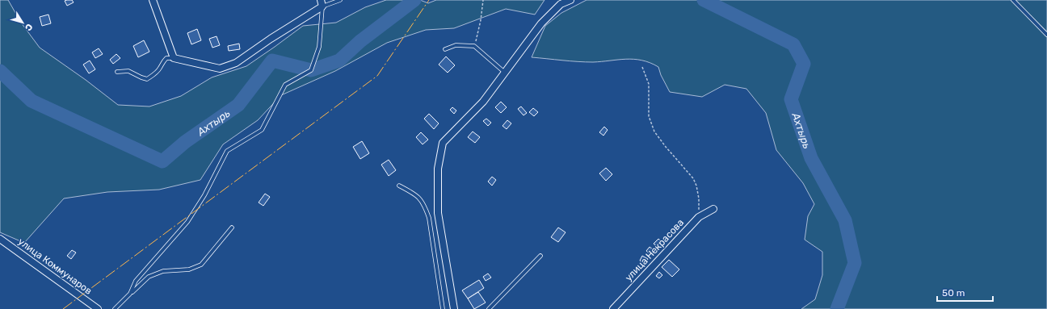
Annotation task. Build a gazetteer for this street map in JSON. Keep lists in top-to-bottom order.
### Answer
{
  "streets": {
    "street": ["улица Некрасова", "улица Коммунаров"]
  },
  "water": ["Ахтырь"],
  "scale_bar": "50 m",
  "north": "bottom right"
}
